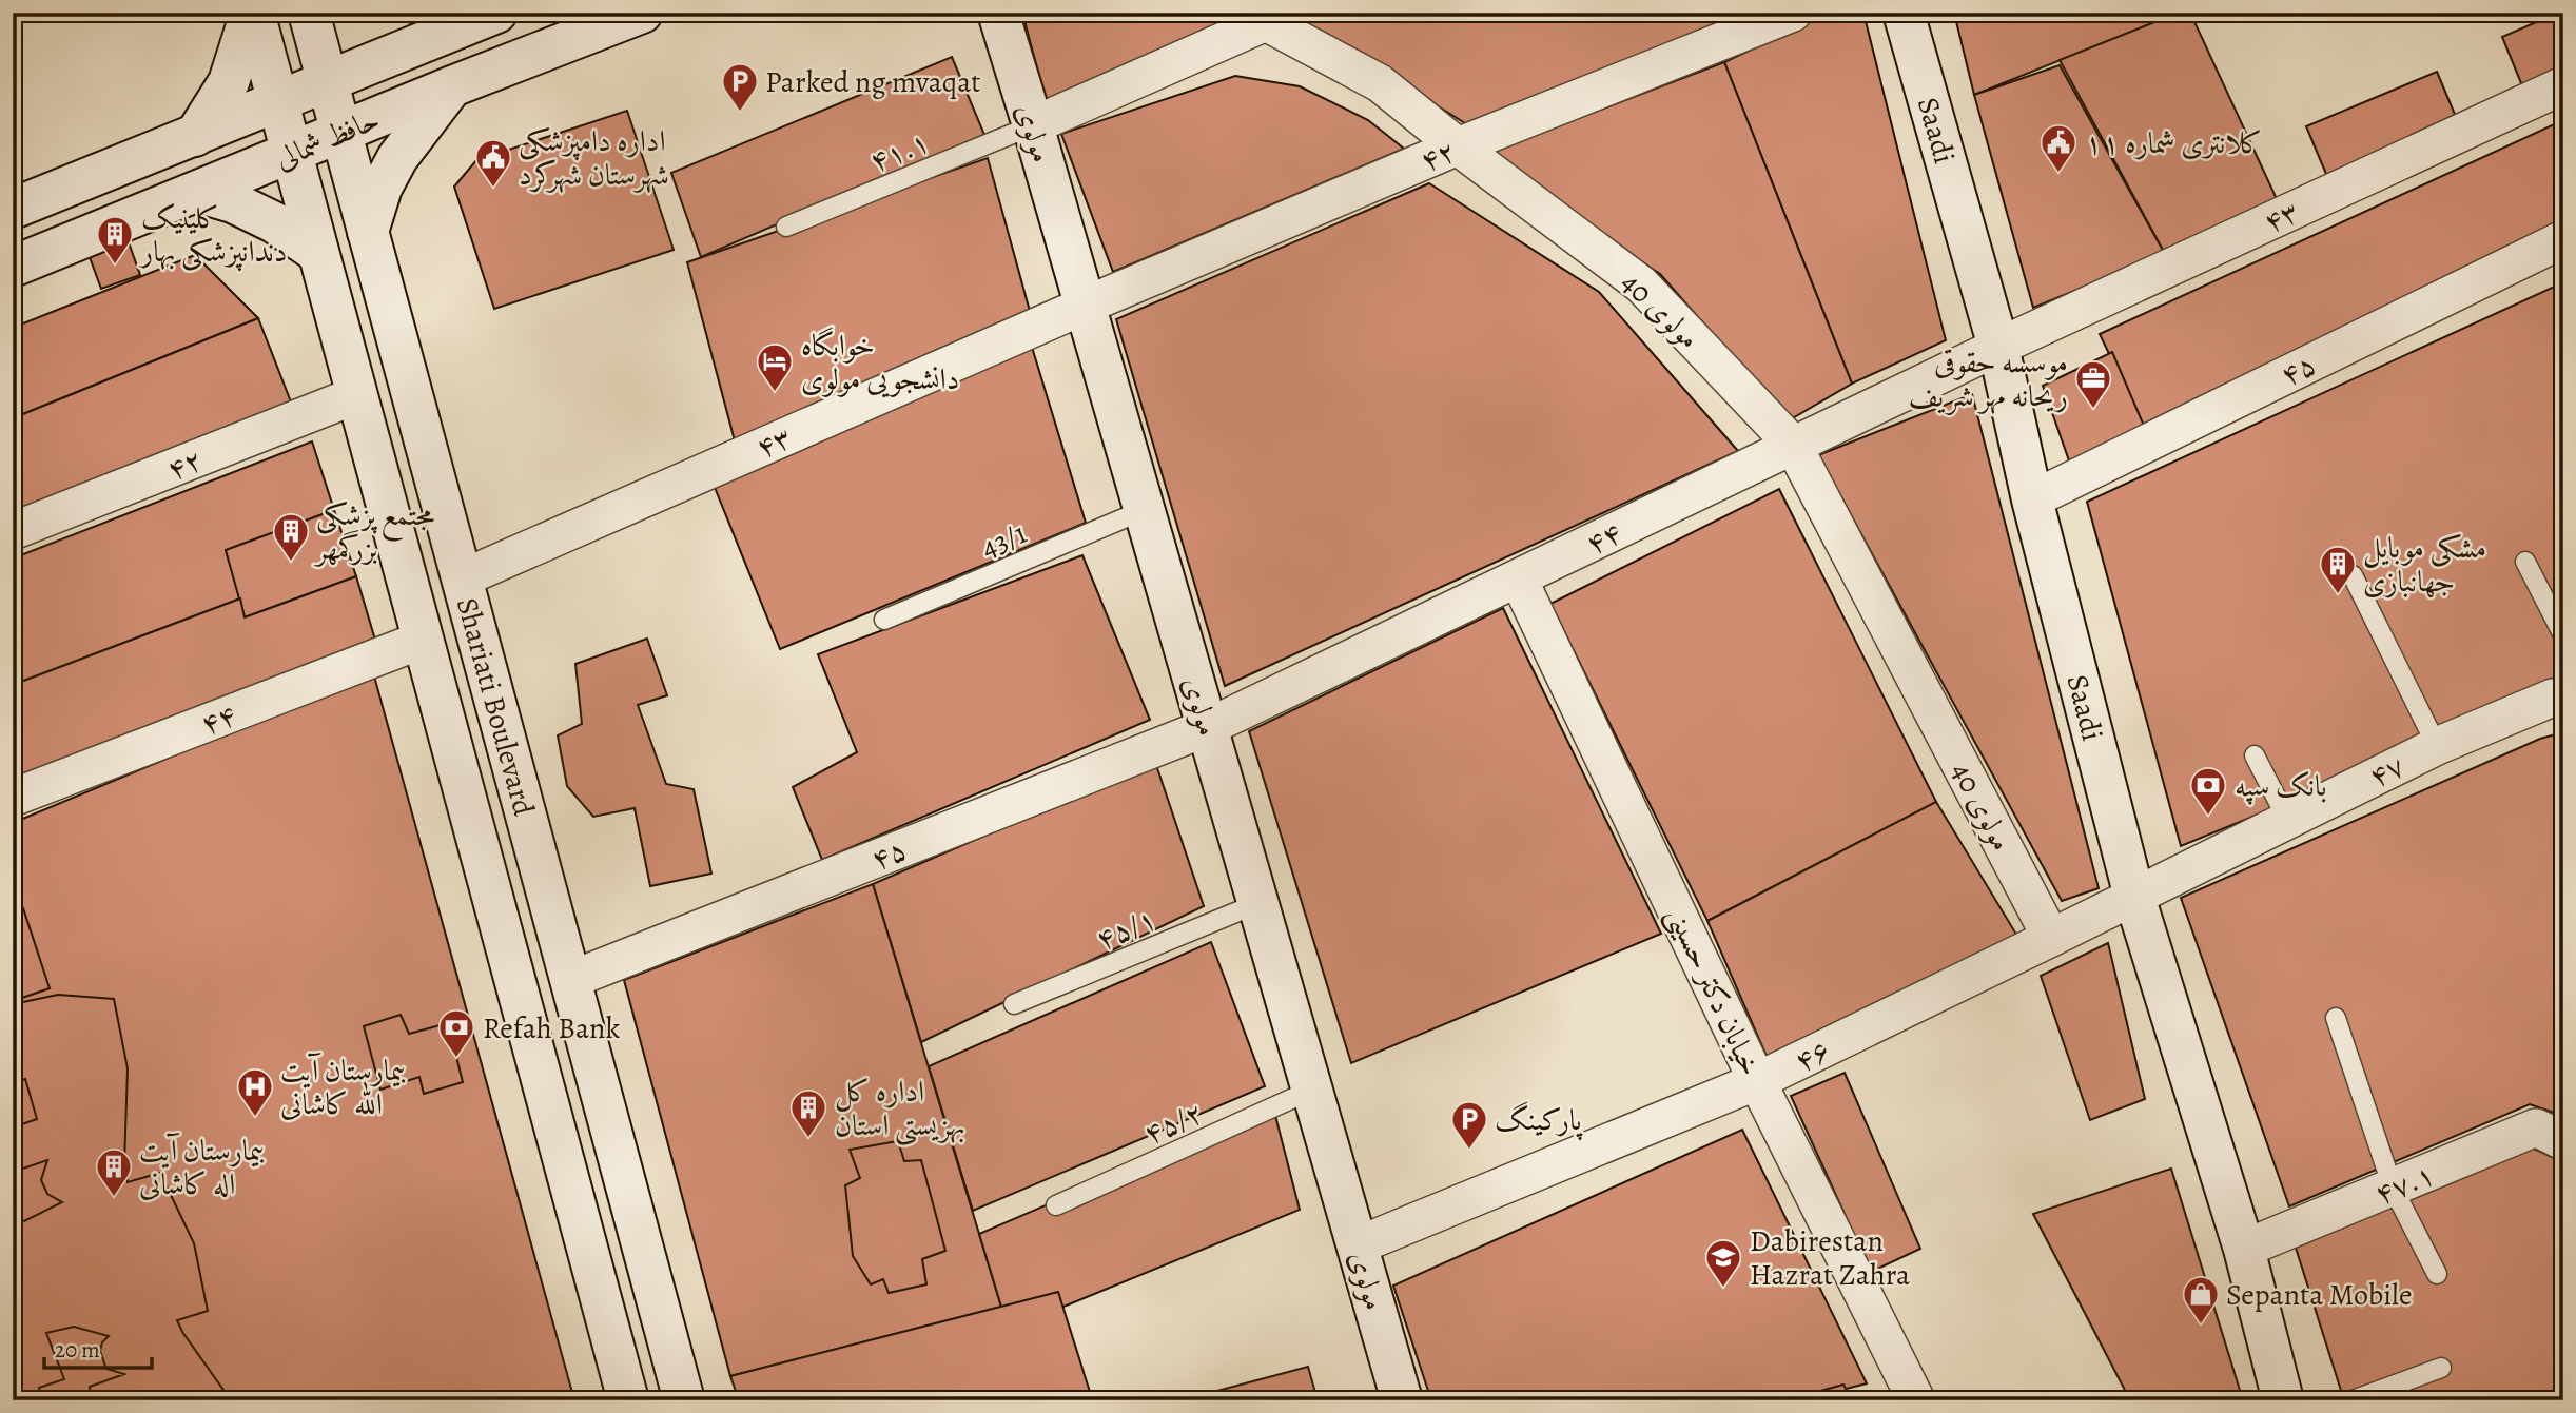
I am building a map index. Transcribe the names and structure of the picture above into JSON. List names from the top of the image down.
{
  "streets": {
    "main road": [
      "Saadi",
      "مولوی",
      "حافظ شمالی",
      "Shariati Boulevard"
    ],
    "street": [
      "۴۲",
      "۴۳",
      "مولوی 40",
      "۴۵",
      "۴۴",
      "۴۷",
      "خیابان دکتر حسینی",
      "۴۶",
      "۴۷.۱"
    ],
    "lane": [
      "۴۱.۱",
      "43/1",
      "۴۵/۱",
      "۴۵/۲"
    ]
  },
  "crossings": [
    ["Saadi", "۴۳"],
    ["Saadi", "۴۵"],
    ["Saadi", "۴۴"],
    ["Saadi", "۴۷"],
    ["Saadi", "۴۶"],
    ["Saadi", "۴۷.۱"],
    ["مولوی", "۴۱.۱"],
    ["مولوی", "۴۲"],
    ["مولوی", "۴۳"],
    ["مولوی", "مولوی 40"],
    ["مولوی", "۴۵"],
    ["مولوی", "۴۴"],
    ["مولوی", "43/1"],
    ["مولوی", "۴۵/۱"],
    ["مولوی", "۴۶"],
    ["مولوی", "۴۵/۲"],
    ["حافظ شمالی", "Shariati Boulevard"],
    ["۴۱.۱", "مولوی 40"],
    ["۴۲", "۴۳"],
    ["۴۲", "مولوی 40"],
    ["۴۲", "Shariati Boulevard"],
    ["۴۳", "۴۴"],
    ["۴۳", "Shariati Boulevard"],
    ["مولوی 40", "۴۴"],
    ["مولوی 40", "۴۶"],
    ["۴۵", "۴۴"],
    ["۴۵", "Shariati Boulevard"],
    ["۴۴", "Shariati Boulevard"],
    ["۴۴", "خیابان دکتر حسینی"],
    ["۴۷", "۴۶"],
    ["خیابان دکتر حسینی", "۴۶"]
  ],
  "places": {
    "parking": ["Parked ng mvaqat", "پارکینگ"],
    "public building": ["کلانتری شماره ۱۱", "اداره دامپزشکی شهرستان شهرکرد"],
    "building": [
      "کلینیک دندانپزشکی بهار",
      "مجتمع پزشکی بزرگمهر",
      "مشکی موبایل جهانبازی",
      "اداره کل بهزیستی استان",
      "بیمارستان آیت اله کاشانی"
    ],
    "hotel": ["خوابگاه دانشجویی مولوی"],
    "office": ["موسسه حقوقی ریحانه مهر شریف"],
    "bank": ["بانک سپه", "Refah Bank"],
    "hospital": ["بیمارستان آیت الله کاشانی"],
    "school or university": ["Dabirestan Hazrat Zahra"],
    "shop": ["Sepanta Mobile"]
  },
  "scale_bar": "20 m"
}
